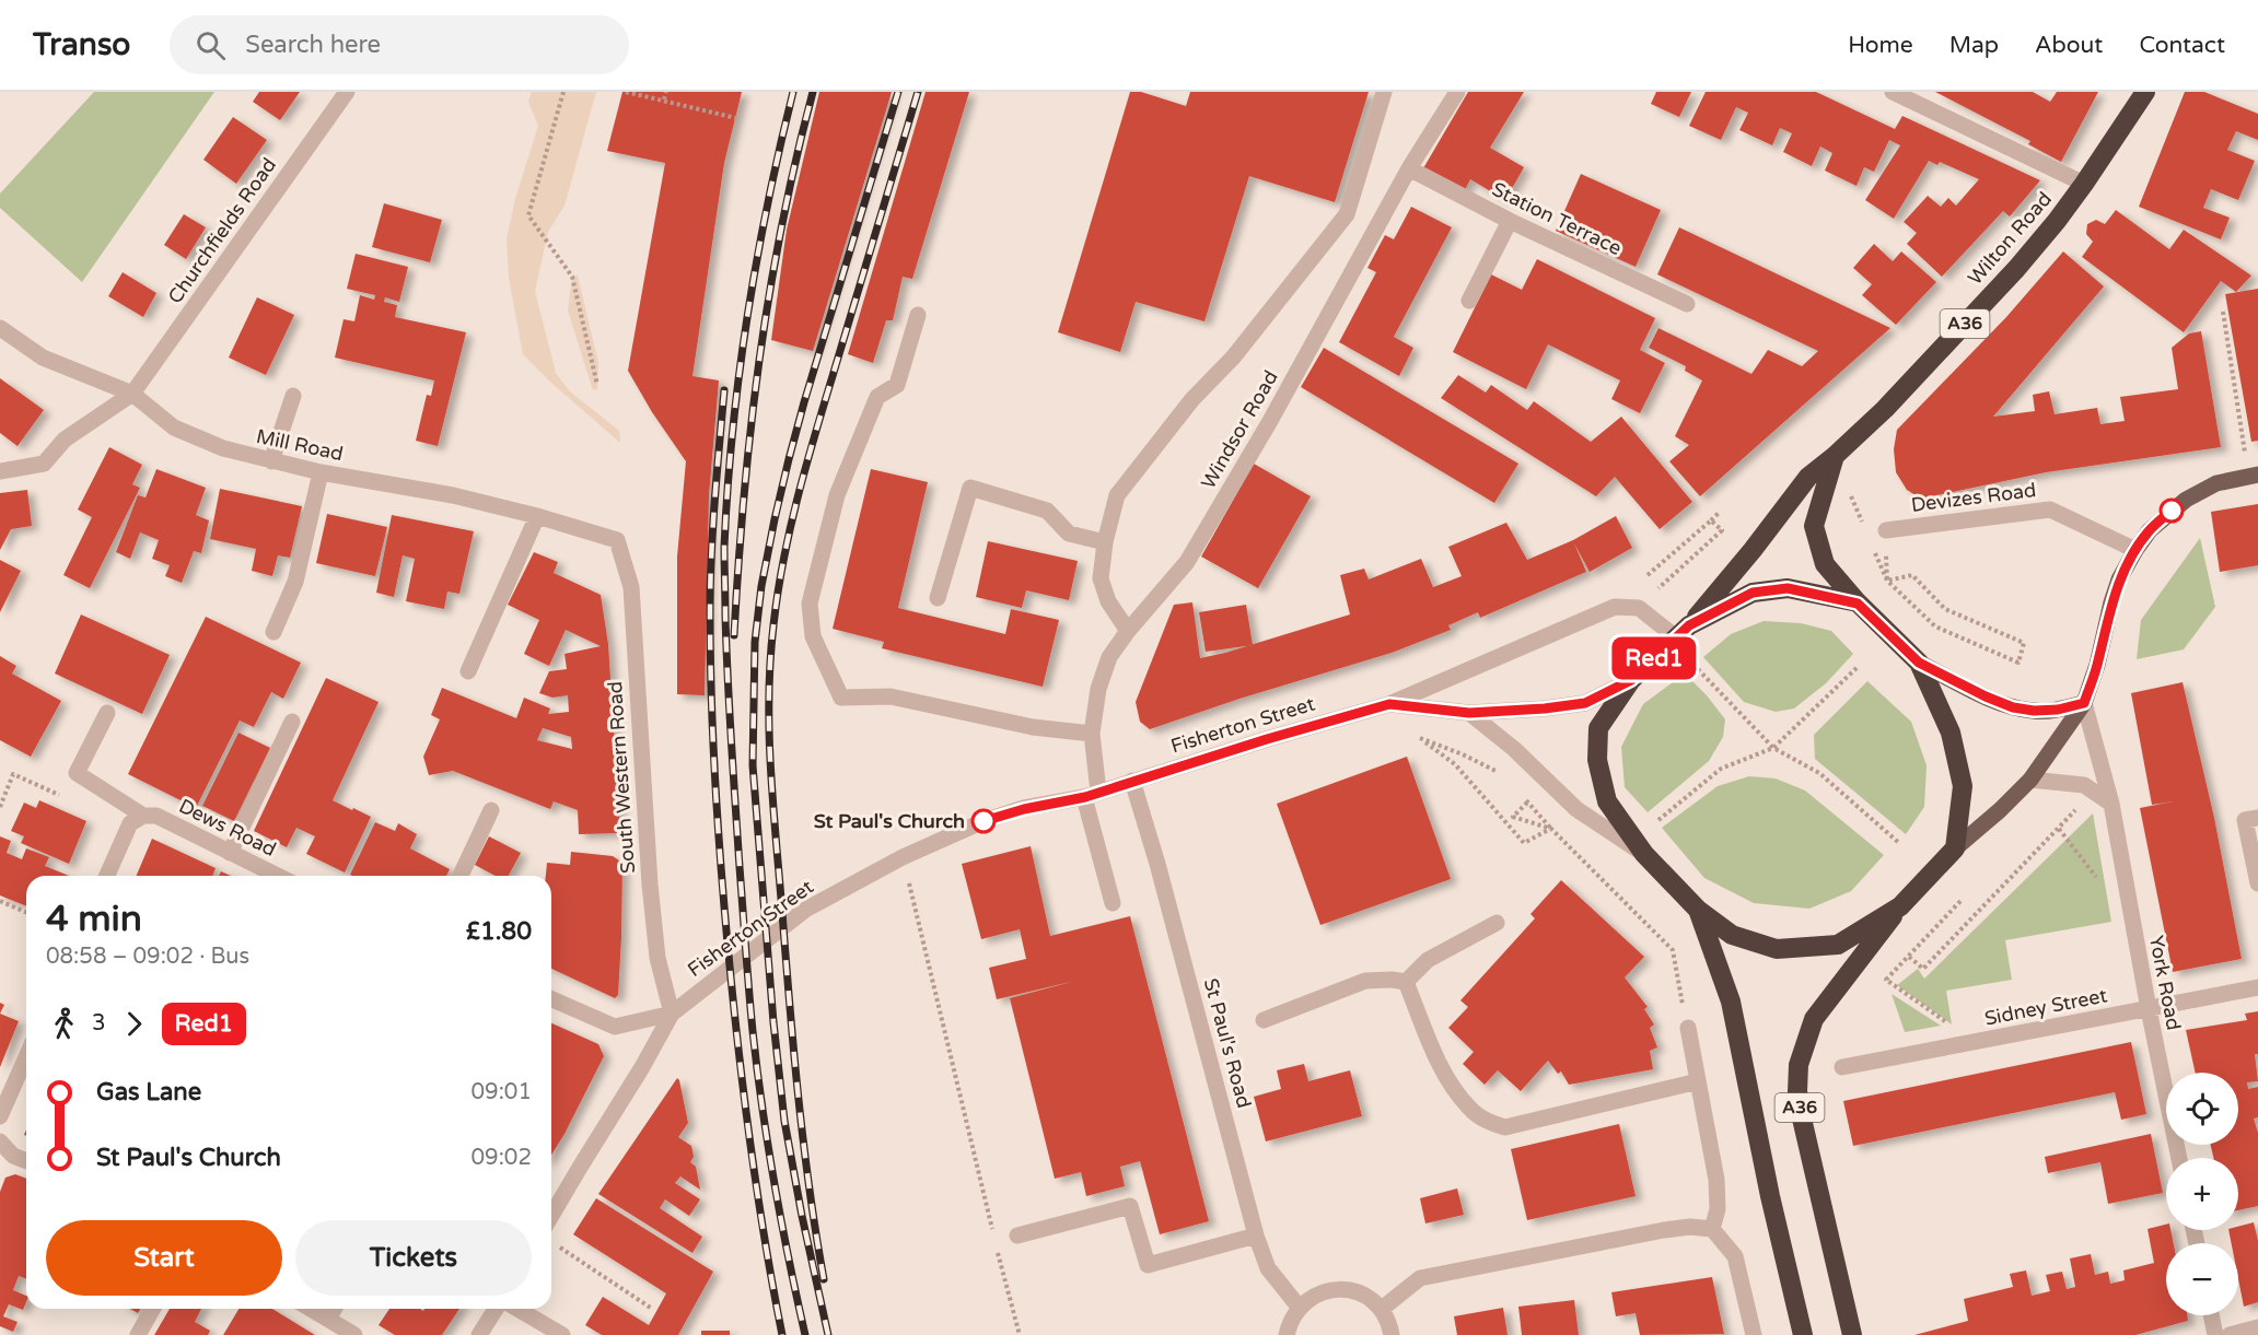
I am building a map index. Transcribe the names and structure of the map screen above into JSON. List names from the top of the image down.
{
  "streets": {
    "highway": ["Wilton Road", "A36"],
    "street": [
      "Station Terrace",
      "Churchfields Road",
      "Windsor Road",
      "Mill Road",
      "Devizes Road",
      "Fisherton Street",
      "South Western Road",
      "Dews Road",
      "York Road",
      "Sidney Street",
      "St Paul's Road"
    ]
  },
  "crossings": [
    ["Station Terrace", "Windsor Road"],
    ["Churchfields Road", "Mill Road"],
    ["Wilton Road", "A36"],
    ["Wilton Road", "Fisherton Street"],
    ["A36", "Fisherton Street"],
    ["Windsor Road", "Fisherton Street"],
    ["Mill Road", "South Western Road"],
    ["Fisherton Street", "South Western Road"],
    ["Fisherton Street", "St Paul's Road"],
    ["York Road", "Sidney Street"]
  ],
  "places": ["St Paul's Church"],
  "lines": ["bus line Red1"],
  "page": {
    "header": "Transo",
    "search": "Search here",
    "nav": [
      "Home",
      "Map",
      "About",
      "Contact"
    ],
    "on_map": "Red1",
    "heading": ["4 min", "08:58 – 09:02 · Bus", "£1.80"],
    "legs": ["3", "Red1"],
    "list": [
      {
        "name": "Gas Lane",
        "value": "09:01"
      },
      {
        "name": "St Paul's Church",
        "value": "09:02"
      }
    ],
    "map_buttons": ["+", "−"],
    "buttons": ["Start", "Tickets"]
  }
}
